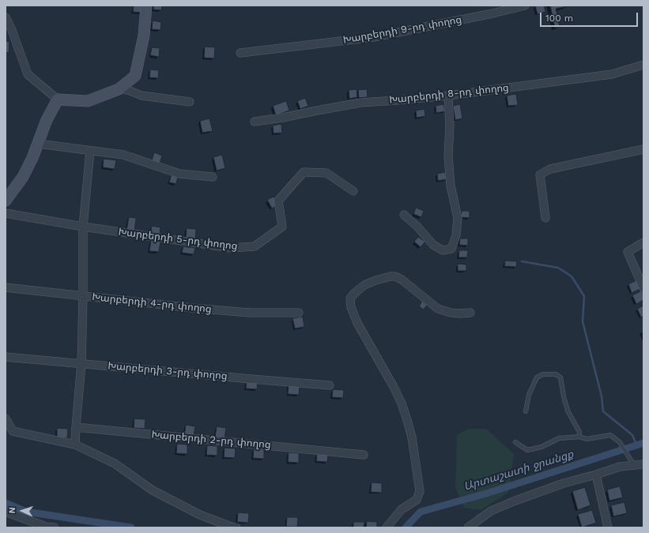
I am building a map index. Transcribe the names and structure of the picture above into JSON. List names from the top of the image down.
{
  "streets": {
    "street": [
      "Խարբերդի 9-րդ փողոց",
      "Խարբերդի 8-րդ փողոց",
      "Խարբերդի 5-րդ փողոց",
      "Խարբերդի 4-րդ փողոց",
      "Խարբերդի 3-րդ փողոց",
      "Խարբերդի 2-րդ փողոց"
    ]
  },
  "water": ["Արտաշատի ջրանցք"],
  "scale_bar": "100 m",
  "north": "left"
}
